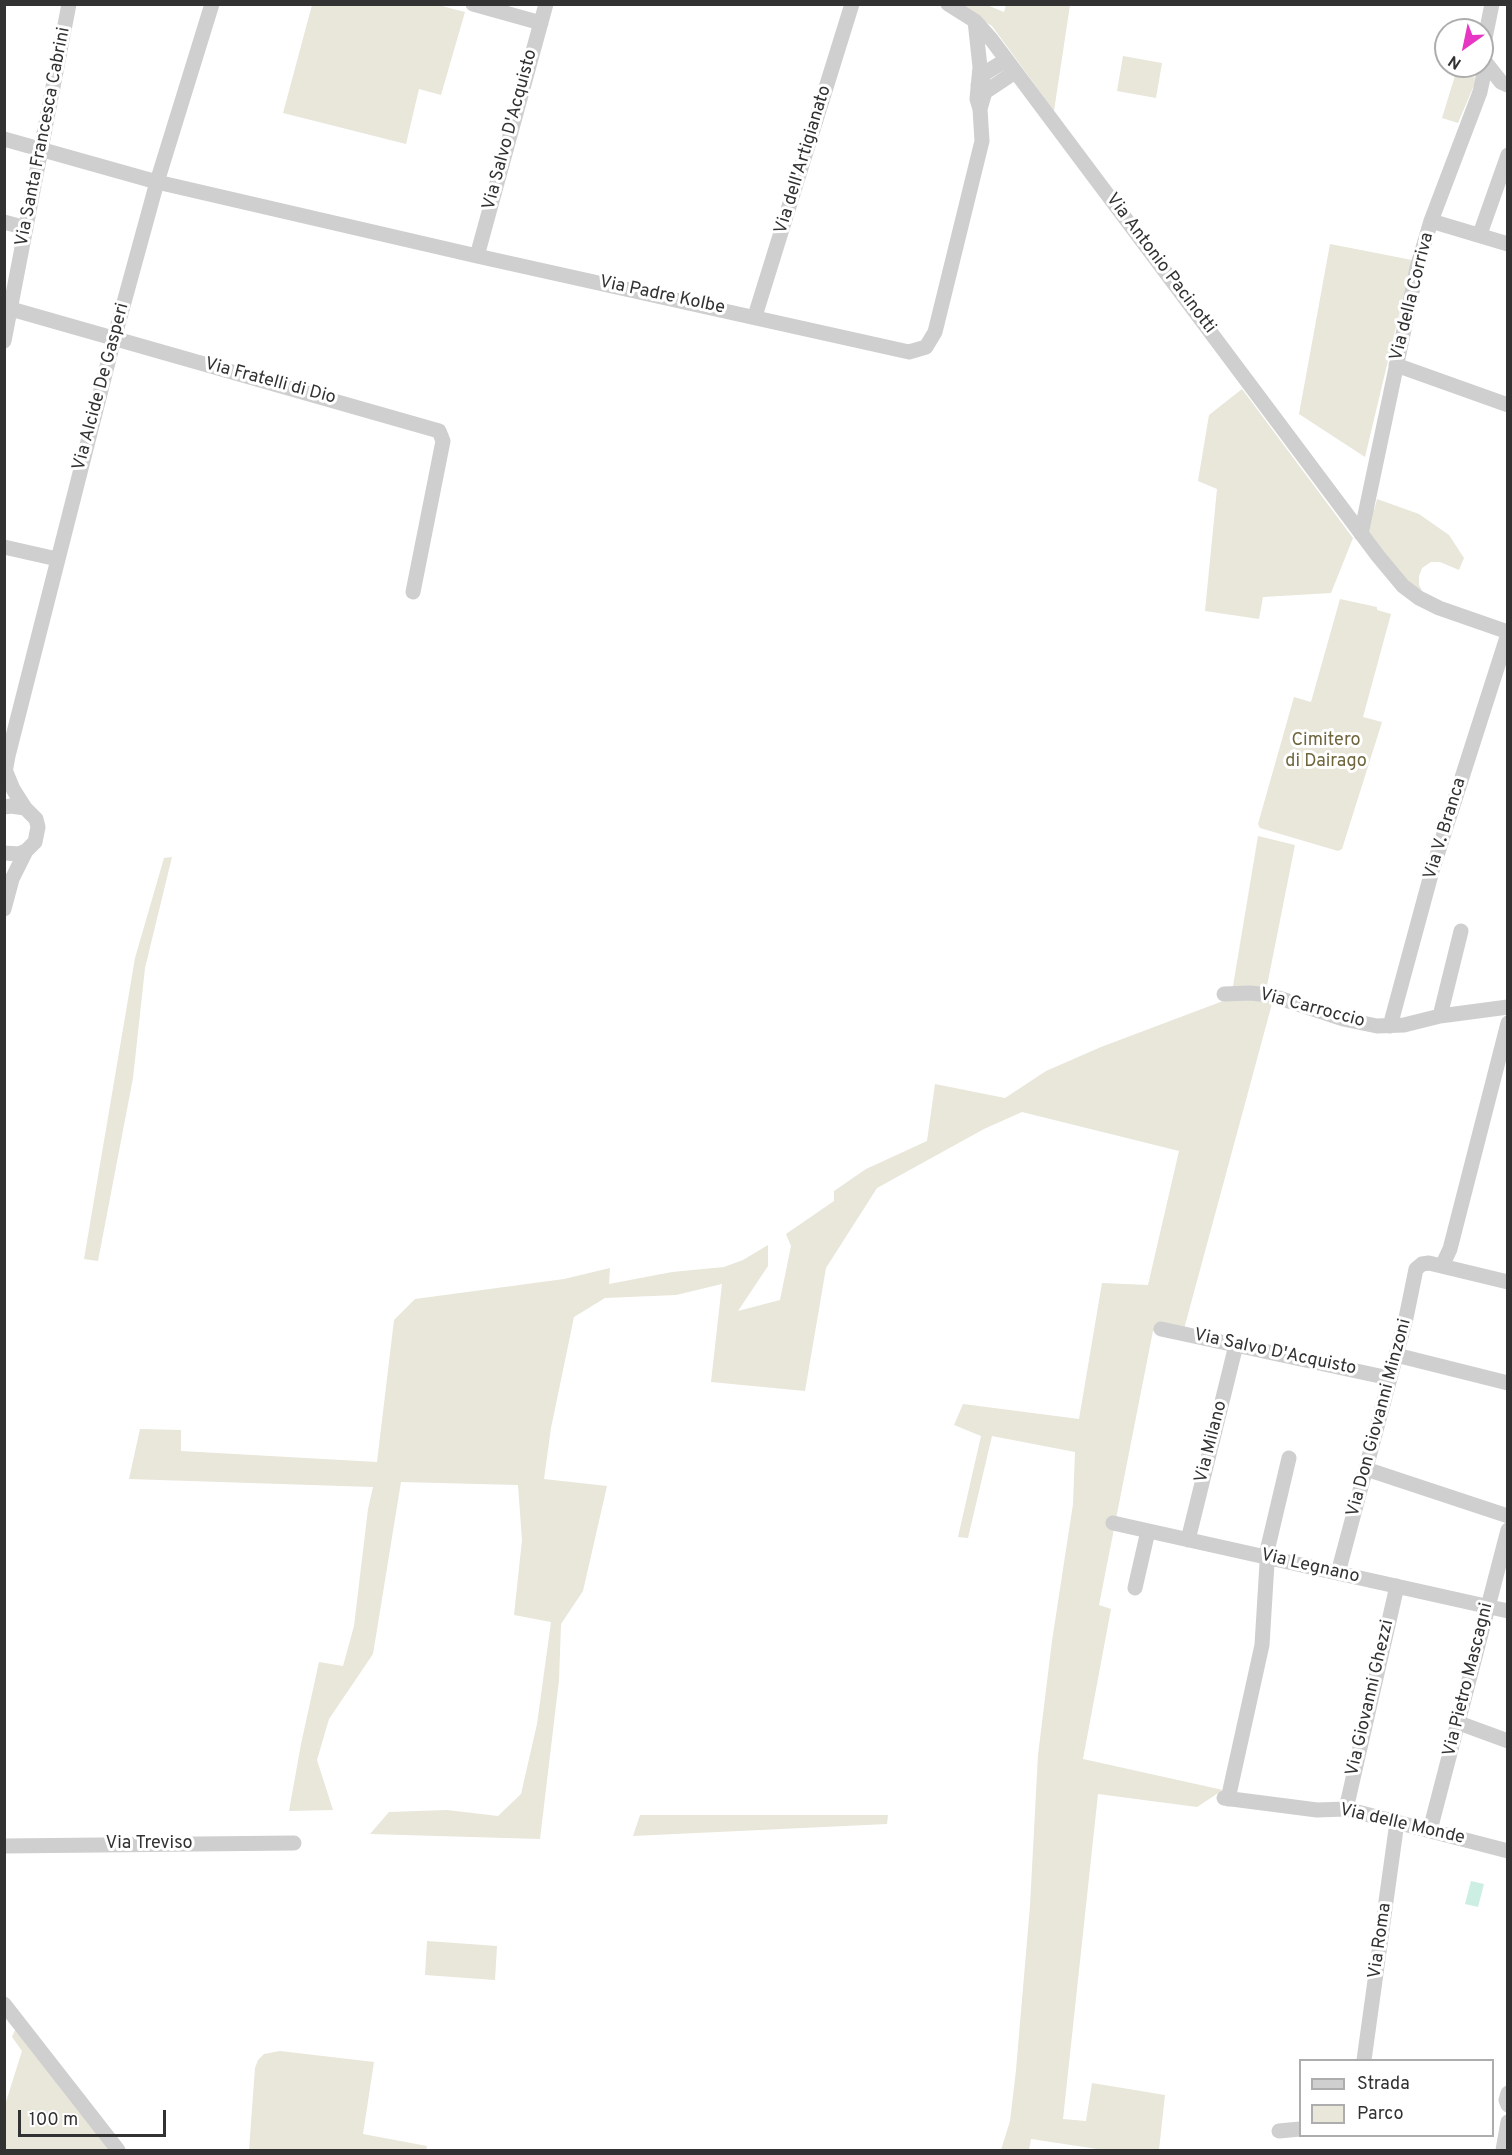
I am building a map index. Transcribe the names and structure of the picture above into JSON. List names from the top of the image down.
{
  "streets": {
    "street": [
      "Via Salvo D'Acquisto",
      "Via Santa Francesca Cabrini",
      "Via dell'Artigianato",
      "Via Antonio Pacinotti",
      "Via Padre Kolbe",
      "Via della Corriva",
      "Via Fratelli di Dio",
      "Via Alcide De Gasperi",
      "Via V. Branca",
      "Via Carroccio",
      "Via Don Giovanni Minzoni",
      "Via Milano",
      "Via Legnano",
      "Via Pietro Mascagni",
      "Via Giovanni Ghezzi",
      "Via delle Monde",
      "Via Treviso",
      "Via Roma"
    ]
  },
  "crossings": [
    ["Via Salvo D'Acquisto", "Via Padre Kolbe"],
    ["Via Salvo D'Acquisto", "Via Don Giovanni Minzoni"],
    ["Via Salvo D'Acquisto", "Via Milano"],
    ["Via Santa Francesca Cabrini", "Via Padre Kolbe"],
    ["Via Santa Francesca Cabrini", "Via Fratelli di Dio"],
    ["Via dell'Artigianato", "Via Padre Kolbe"],
    ["Via Antonio Pacinotti", "Via Padre Kolbe"],
    ["Via Antonio Pacinotti", "Via della Corriva"],
    ["Via Antonio Pacinotti", "Via V. Branca"],
    ["Via Padre Kolbe", "Via Alcide De Gasperi"],
    ["Via Fratelli di Dio", "Via Alcide De Gasperi"],
    ["Via V. Branca", "Via Carroccio"],
    ["Via Don Giovanni Minzoni", "Via Legnano"],
    ["Via Milano", "Via Legnano"],
    ["Via Legnano", "Via Pietro Mascagni"],
    ["Via Legnano", "Via Giovanni Ghezzi"],
    ["Via Legnano", "Via delle Monde"],
    ["Via Pietro Mascagni", "Via delle Monde"],
    ["Via Giovanni Ghezzi", "Via delle Monde"],
    ["Via delle Monde", "Via Roma"]
  ],
  "parks": ["Cimitero di Dairago"],
  "legend": ["Strada", "Parco"],
  "scale_bar": "100 m",
  "north": "bottom left"
}
